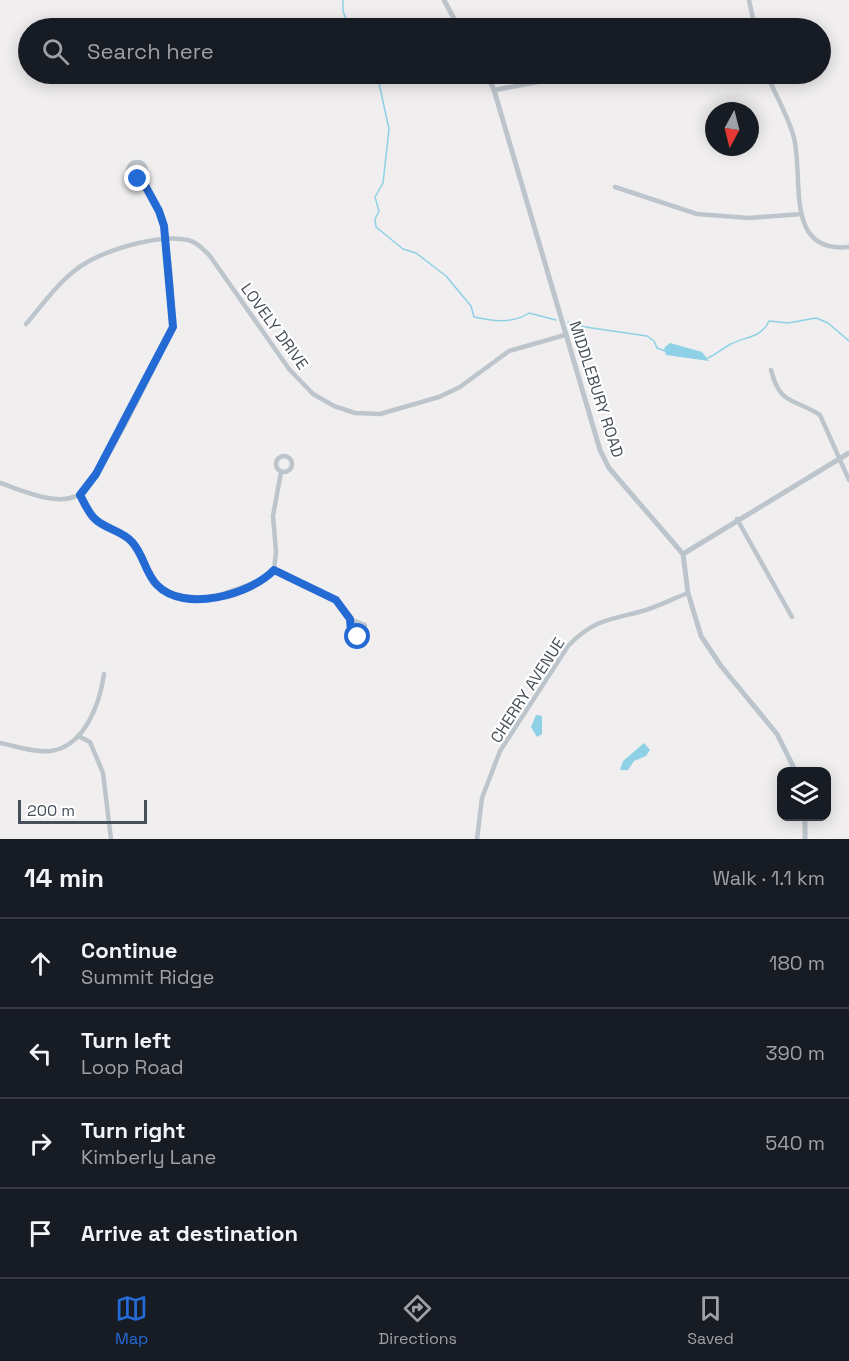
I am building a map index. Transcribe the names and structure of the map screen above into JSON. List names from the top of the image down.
{
  "streets": {
    "street": ["LOVELY DRIVE", "MIDDLEBURY ROAD", "CHERRY AVENUE"]
  },
  "crossings": [
    ["LOVELY DRIVE", "MIDDLEBURY ROAD"]
  ],
  "scale_bar": "200 m",
  "north": "bottom",
  "page": {
    "search": "Search here",
    "scale": "200 m",
    "heading": ["14 min", "Walk · 1.1 km"],
    "list": [
      ["Continue", "Summit Ridge", "180 m"],
      ["Turn left", "Loop Road", "390 m"],
      ["Turn right", "Kimberly Lane", "540 m"],
      "Arrive at destination"
    ],
    "nav": ["Map", "Directions", "Saved"]
  }
}
